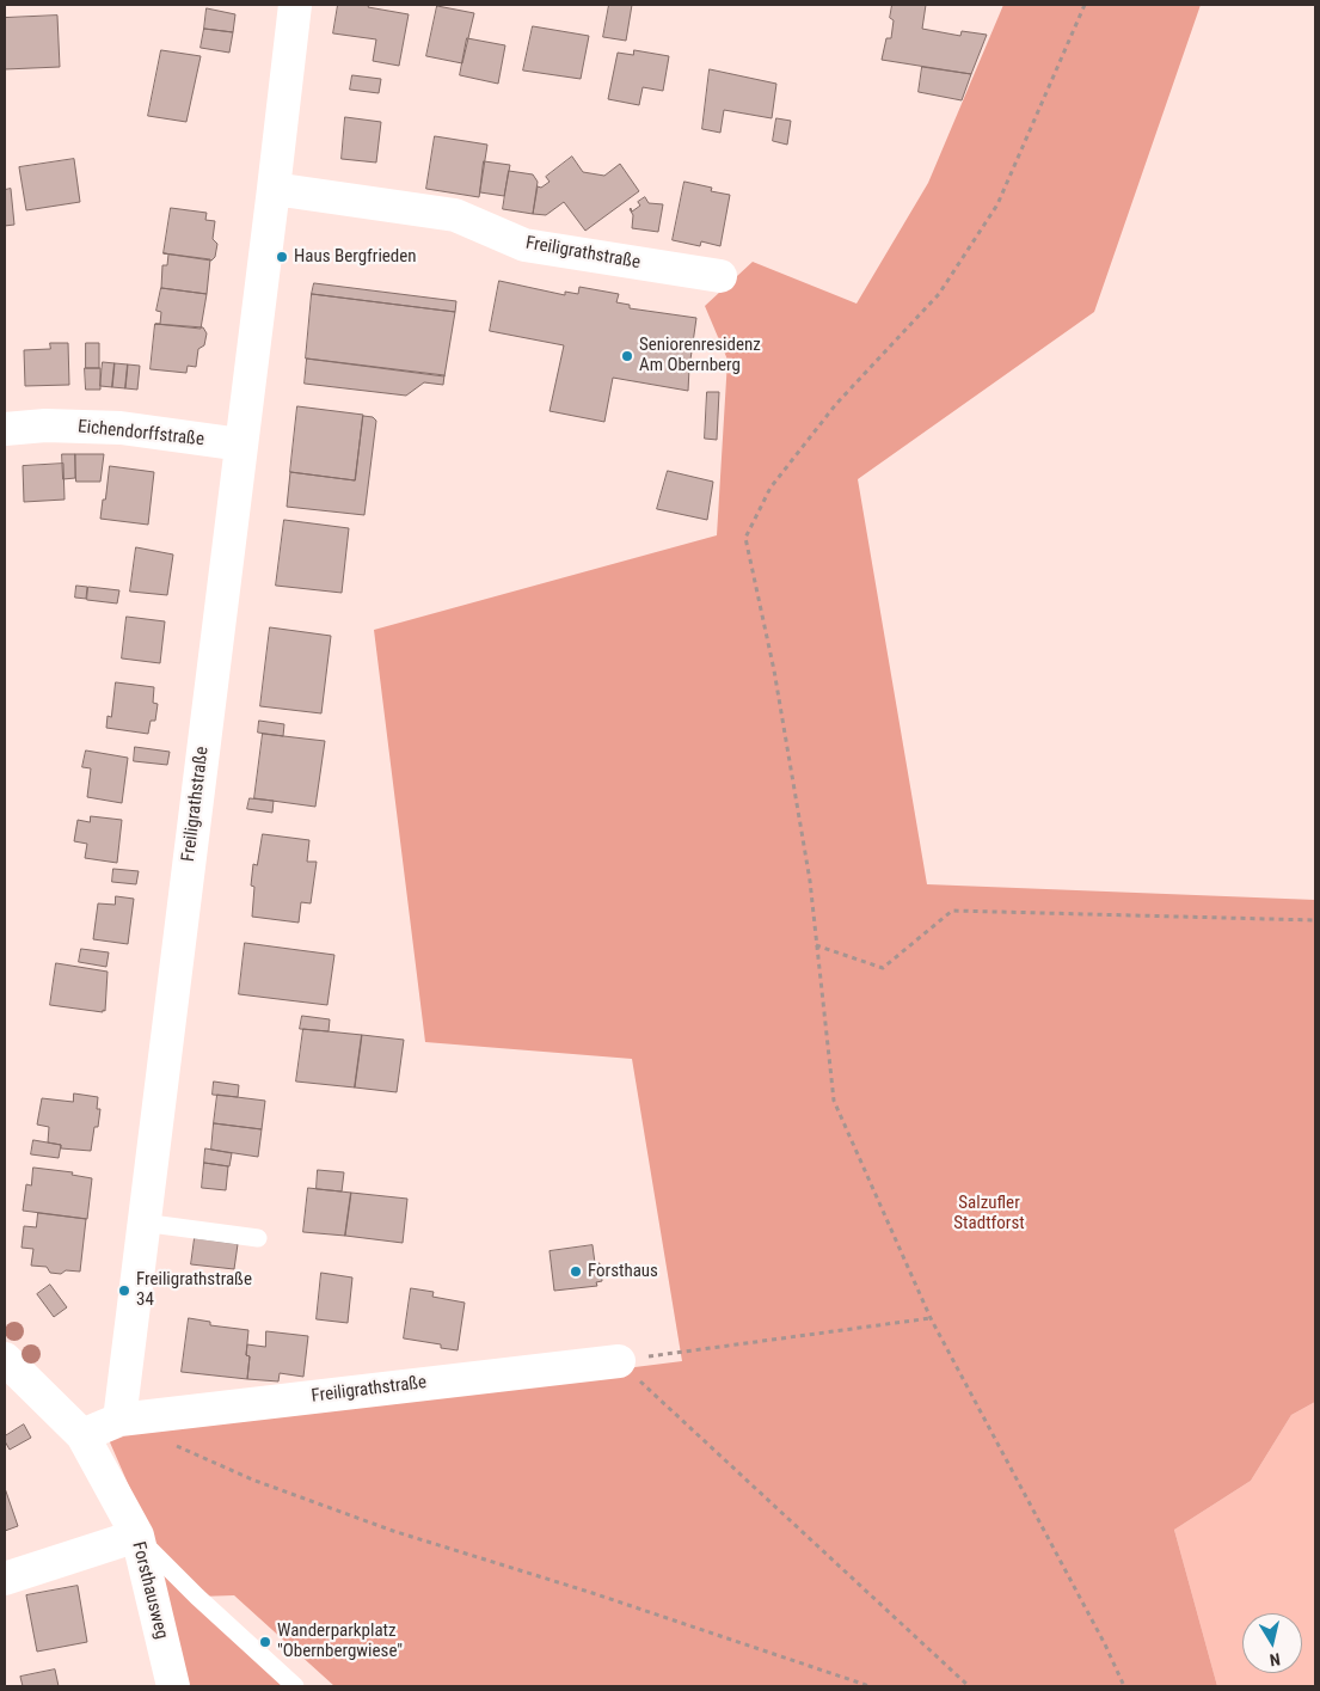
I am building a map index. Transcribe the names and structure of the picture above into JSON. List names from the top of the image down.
{
  "streets": {
    "street": ["Freiligrathstraße", "Eichendorffstraße", "Forsthausweg"]
  },
  "crossings": [
    ["Freiligrathstraße", "Eichendorffstraße"],
    ["Freiligrathstraße", "Forsthausweg"]
  ],
  "parks": ["Salzufler Stadtforst"],
  "places": [
    "Haus Bergfrieden",
    "Seniorenresidenz Am Obernberg",
    "Forsthaus",
    "Freiligrathstraße 34",
    "Wanderparkplatz \"Obernbergwiese\""
  ],
  "north": "bottom"
}
